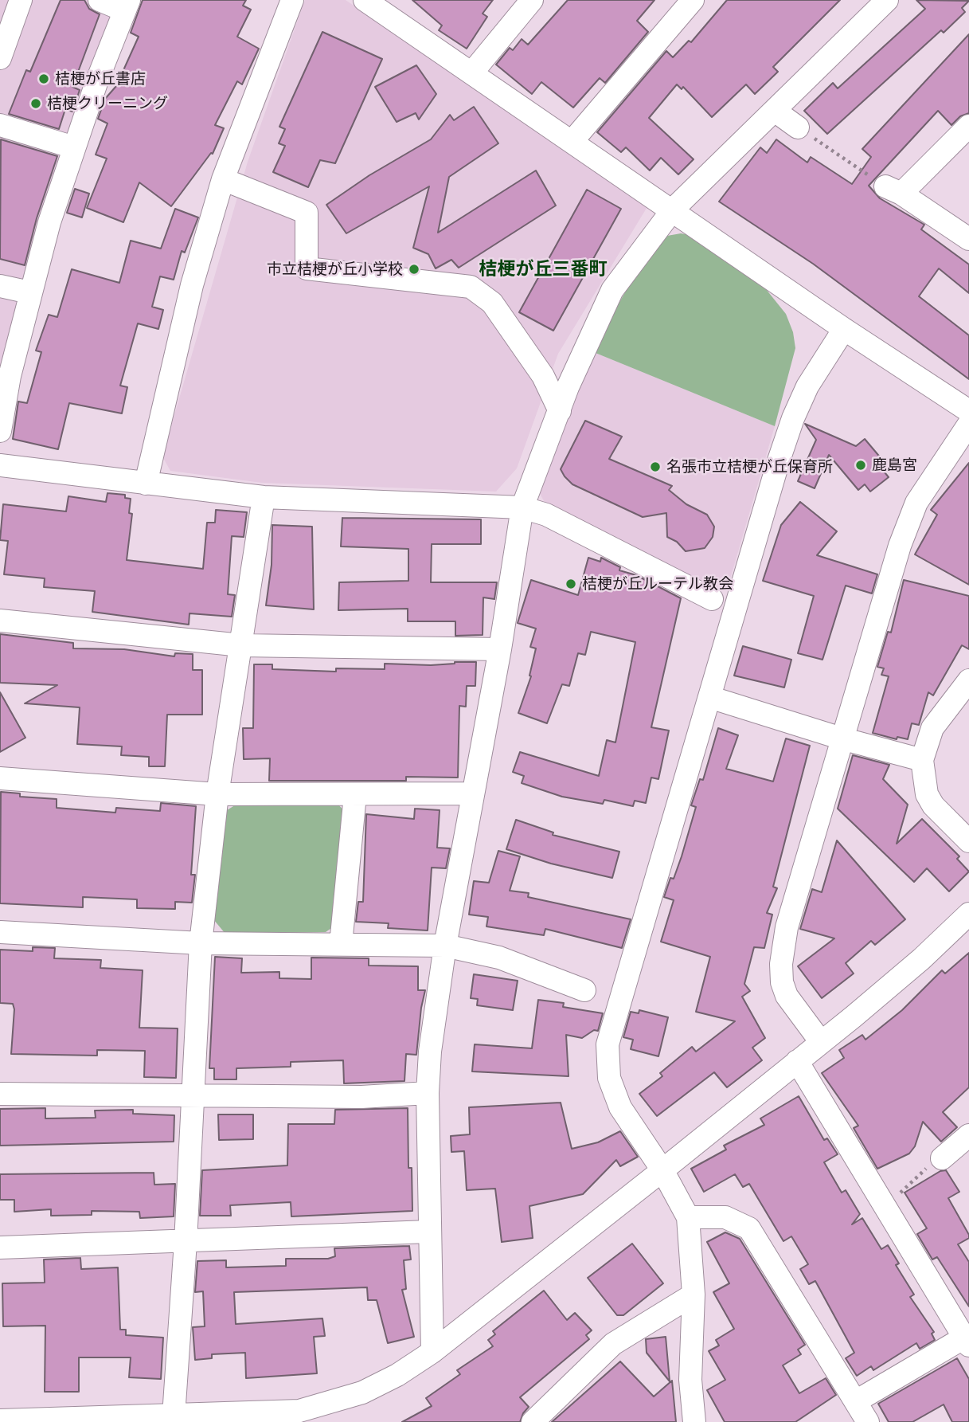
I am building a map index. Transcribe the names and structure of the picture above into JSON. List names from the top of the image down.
{
  "districts": ["桔梗が丘三番町"],
  "places": [
    "桔梗が丘書店",
    "桔梗クリーニング",
    "市立桔梗が丘小学校",
    "鹿島宮",
    "名張市立桔梗が丘保育所",
    "桔梗が丘ルーテル教会"
  ]
}
